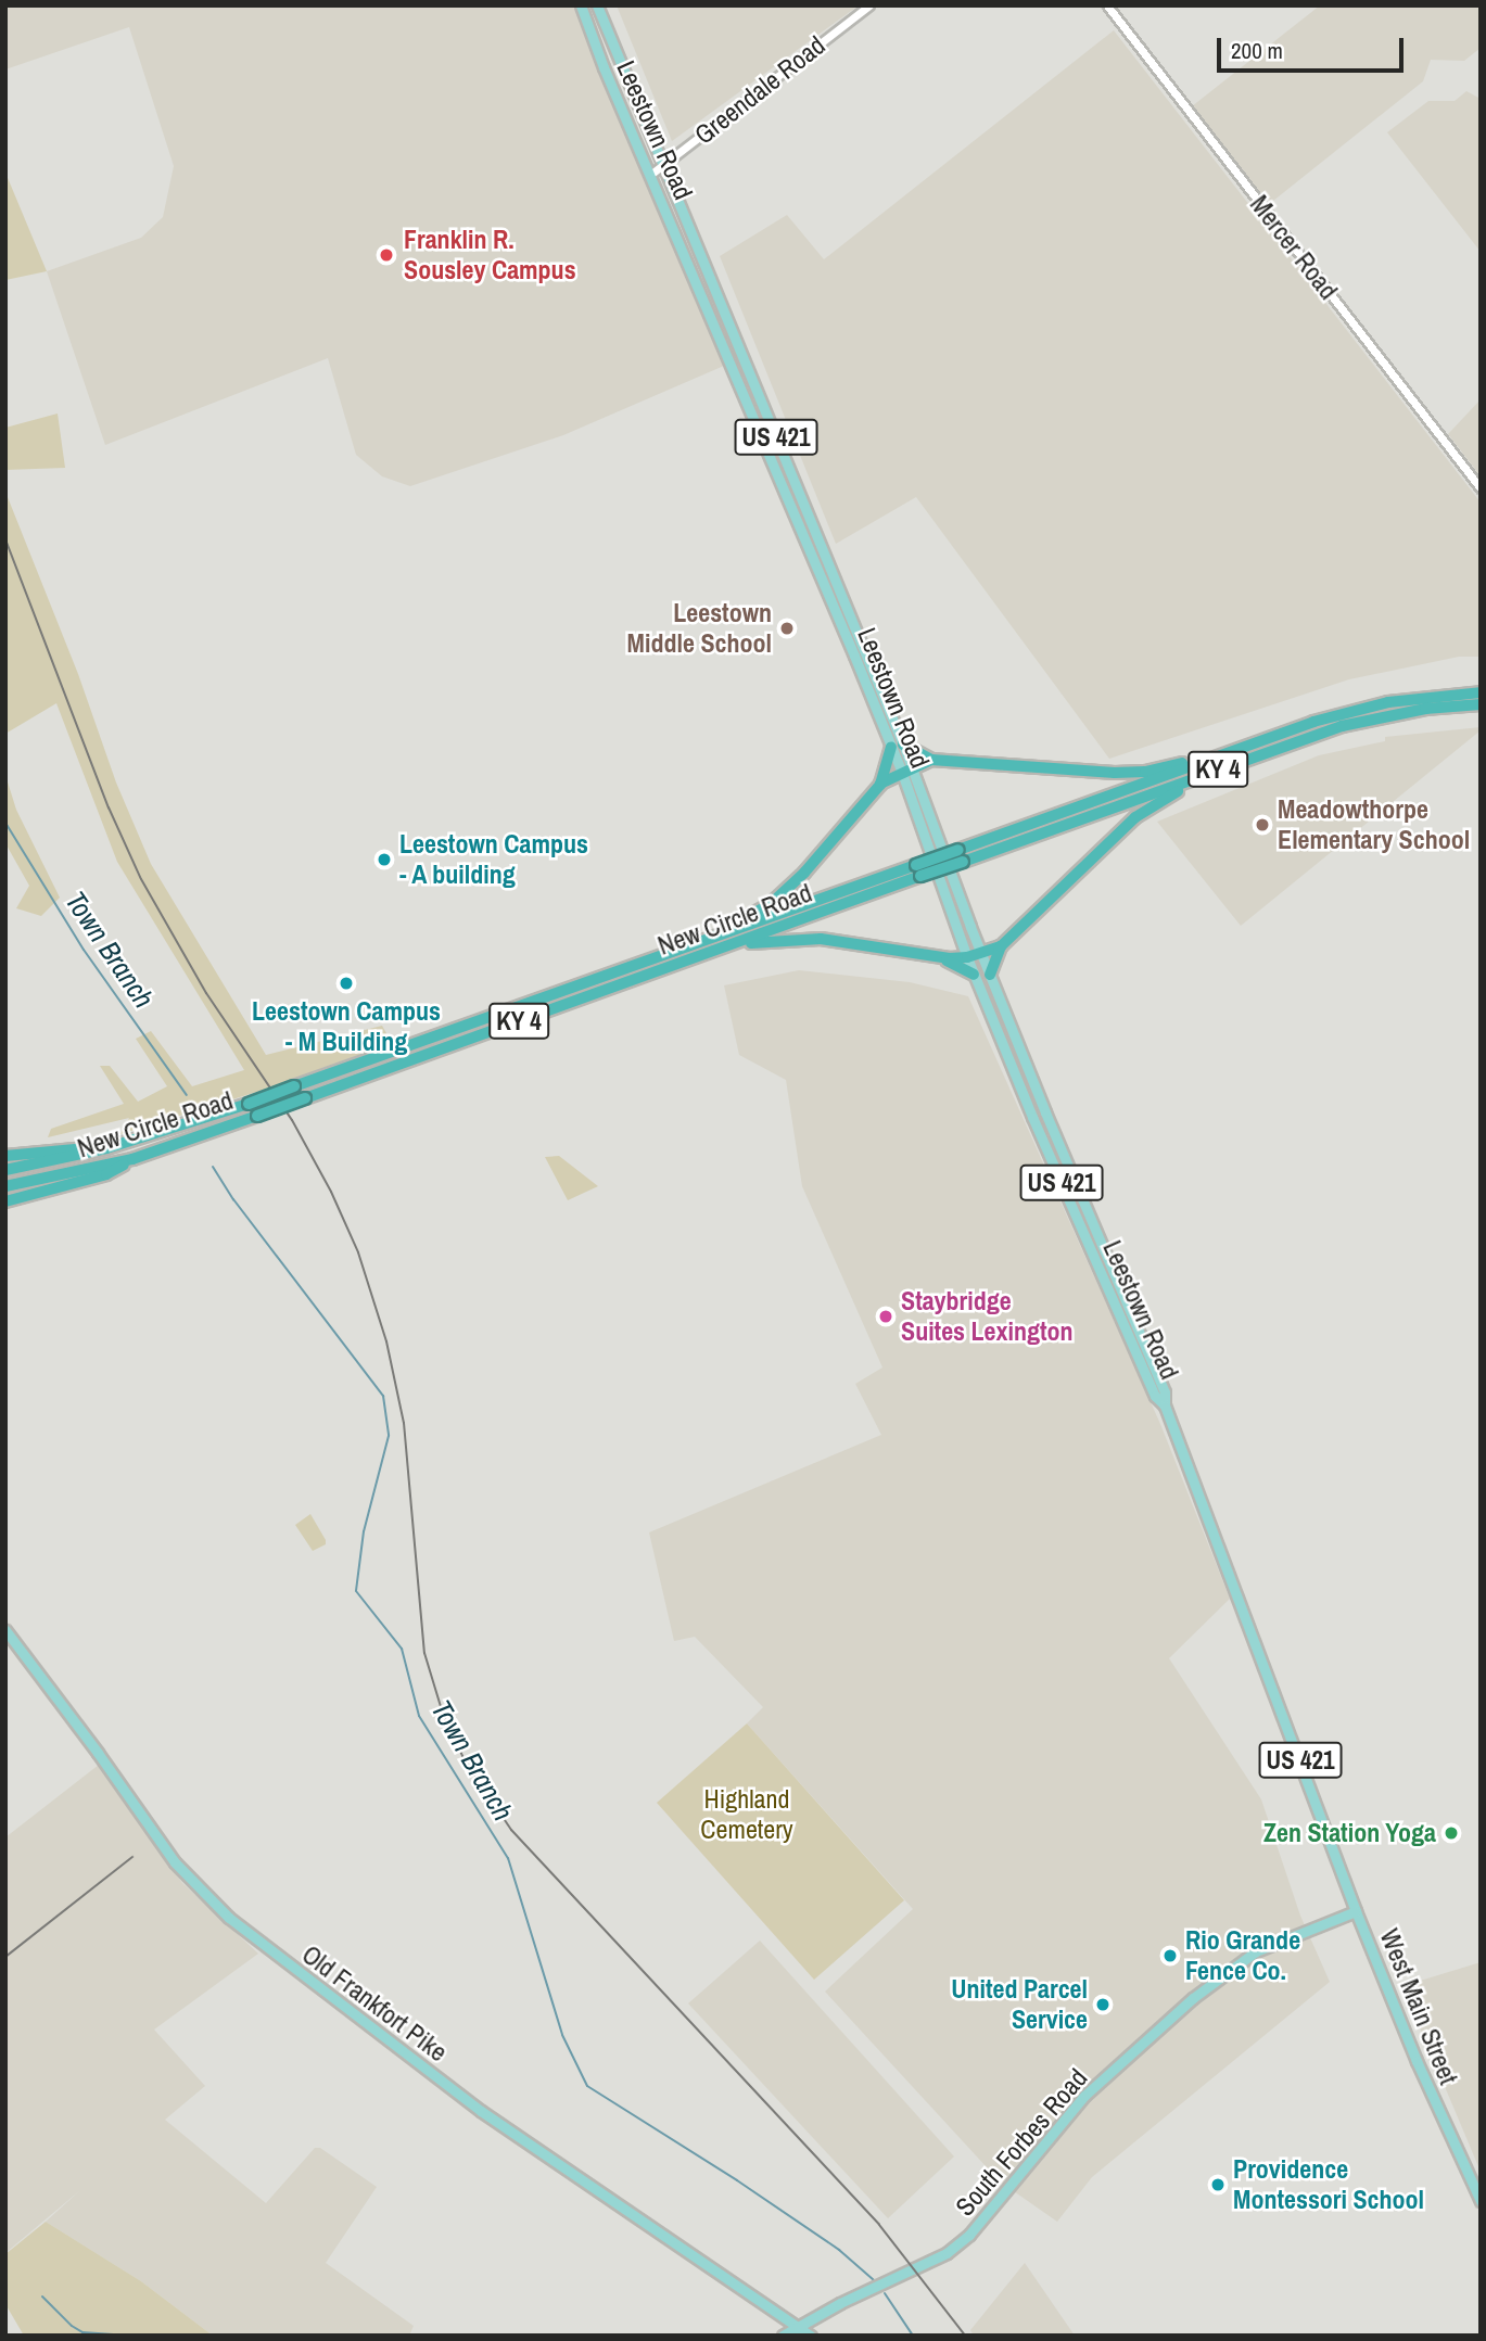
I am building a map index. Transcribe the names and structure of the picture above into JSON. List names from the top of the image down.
{
  "streets": {
    "highway": ["KY 4", "New Circle Road"],
    "main road": [
      "Leestown Road",
      "US 421",
      "Old Frankfort Pike",
      "West Main Street",
      "South Forbes Road"
    ],
    "street": ["Greendale Road", "Mercer Road"]
  },
  "crossings": [
    ["Greendale Road", "Leestown Road"],
    ["Leestown Road", "West Main Street"],
    ["Leestown Road", "South Forbes Road"],
    ["Old Frankfort Pike", "South Forbes Road"],
    ["West Main Street", "South Forbes Road"]
  ],
  "water": ["Town Branch"],
  "parks": ["Highland Cemetery"],
  "places": [
    "Franklin R. Sousley Campus",
    "Leestown Middle School",
    "Meadowthorpe Elementary School",
    "Leestown Campus - A building",
    "Leestown Campus - M Building",
    "Staybridge Suites Lexington",
    "Zen Station Yoga",
    "Rio Grande Fence Co.",
    "United Parcel Service",
    "Providence Montessori School"
  ],
  "scale_bar": "200 m"
}
